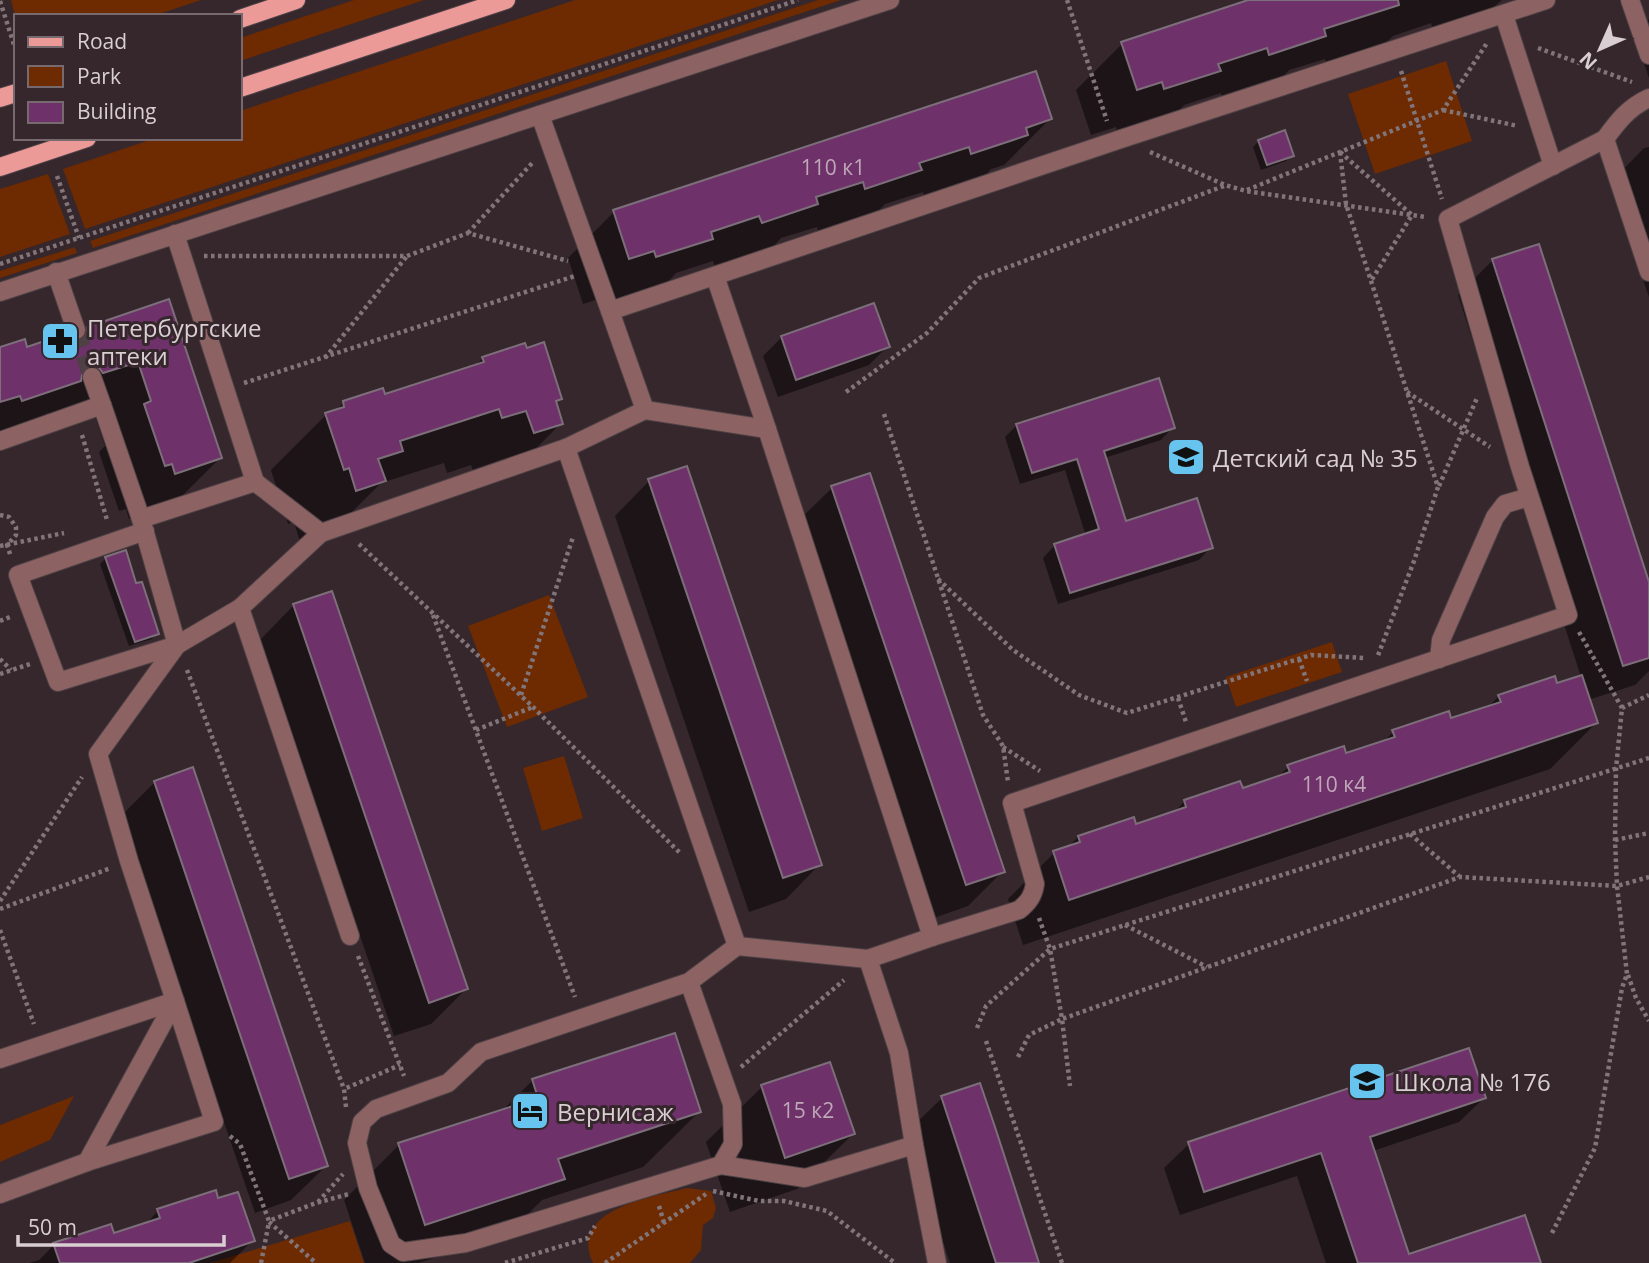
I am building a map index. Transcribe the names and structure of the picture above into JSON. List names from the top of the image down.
{
  "places": {
    "pharmacy": ["Петербургские аптеки"],
    "school or university": ["Детский сад № 35", "Школа № 176"],
    "hotel": ["Вернисаж"]
  },
  "house_numbers": ["110 к1", "110 к4", "15 к2"],
  "legend": ["Road", "Park", "Building"],
  "scale_bar": "50 m",
  "north": "bottom left"
}
